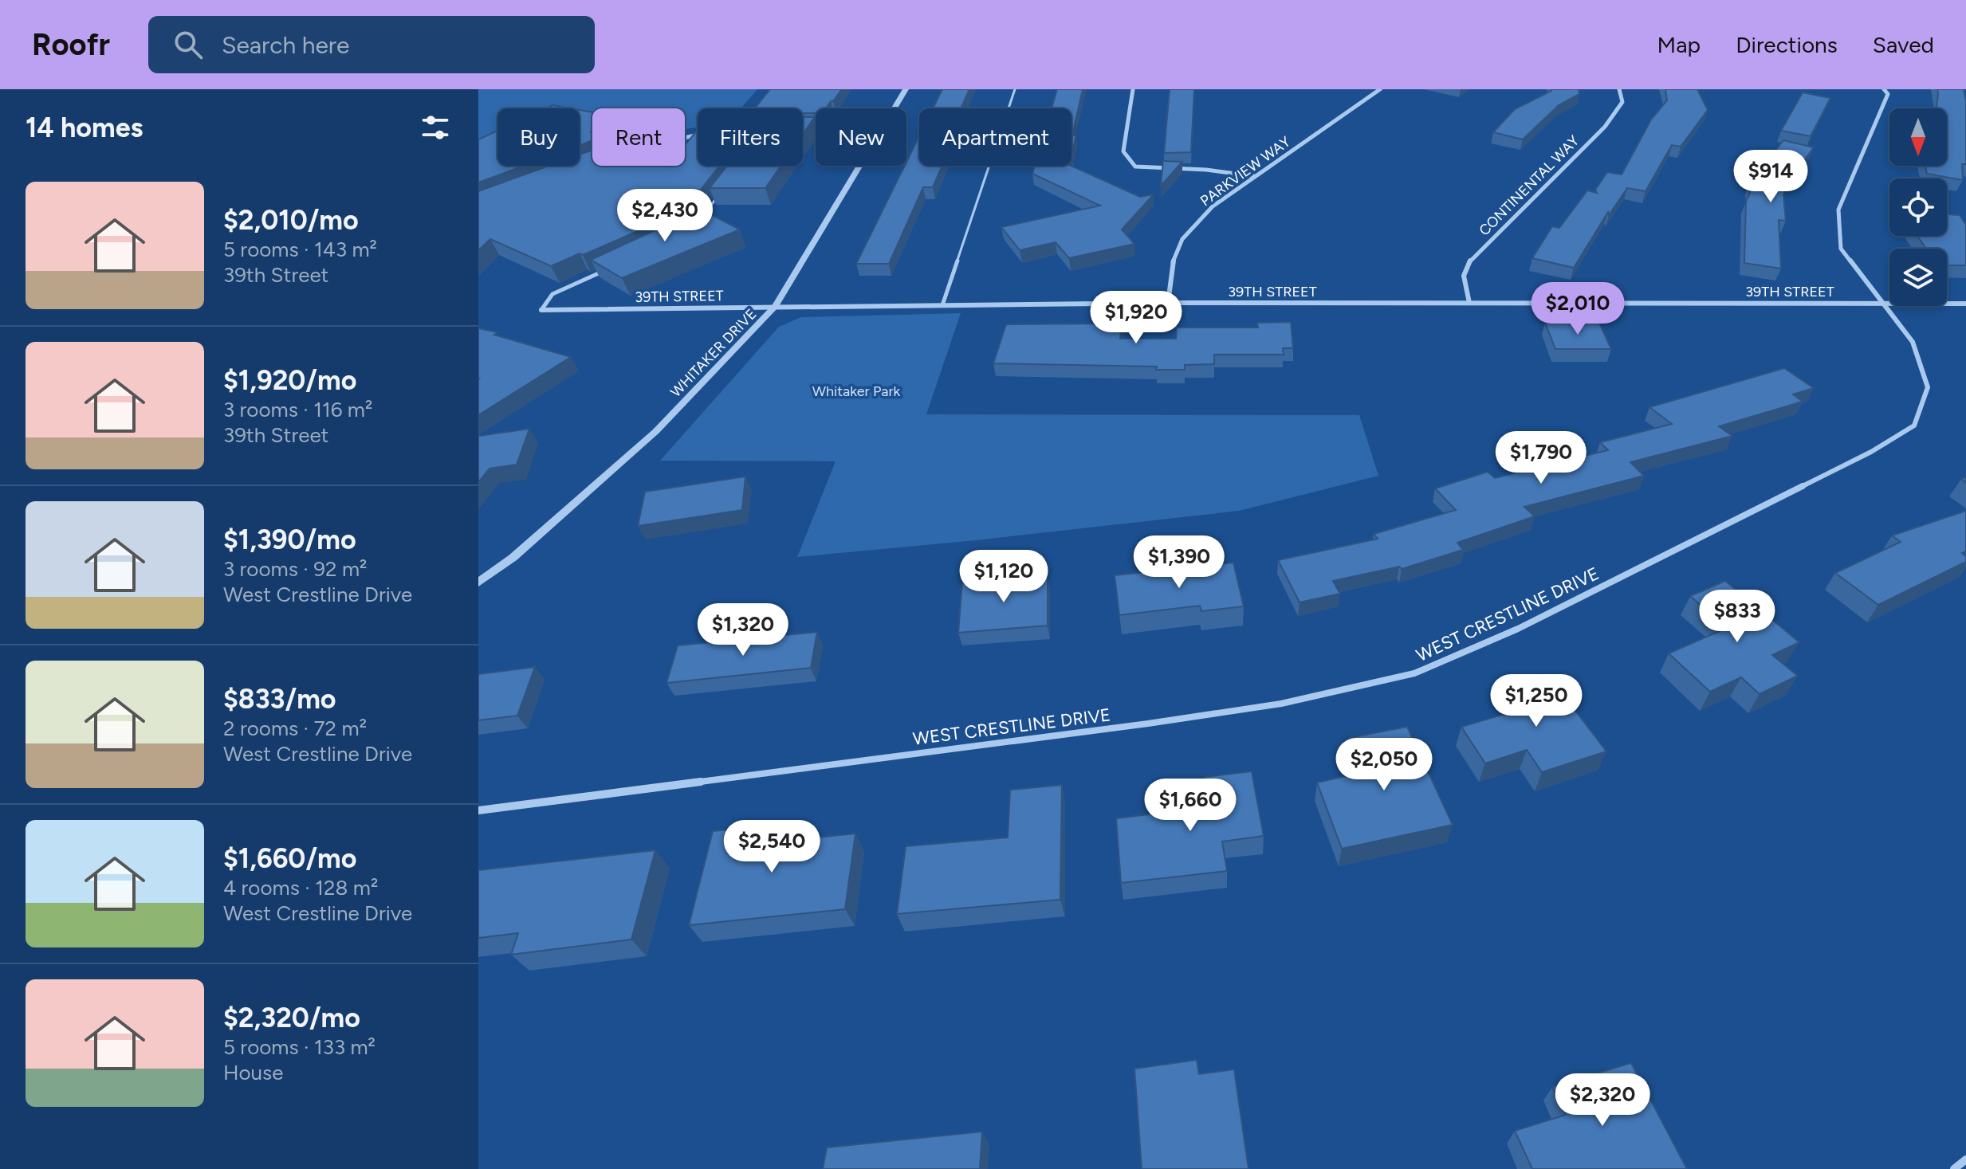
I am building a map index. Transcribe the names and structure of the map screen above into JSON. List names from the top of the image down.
{
  "streets": {
    "street": [
      "PARKVIEW WAY",
      "CONTINENTAL WAY",
      "39TH STREET",
      "WHITAKER DRIVE",
      "WEST CRESTLINE DRIVE"
    ]
  },
  "crossings": [
    ["PARKVIEW WAY", "39TH STREET"],
    ["CONTINENTAL WAY", "39TH STREET"],
    ["39TH STREET", "WHITAKER DRIVE"],
    ["39TH STREET", "WEST CRESTLINE DRIVE"]
  ],
  "parks": ["Whitaker Park"],
  "north": "bottom",
  "page": {
    "header": "Roofr",
    "search": "Search here",
    "nav": ["Map", "Directions", "Saved"],
    "heading": "14 homes",
    "chip": [
      "Buy",
      "Rent",
      "Filters",
      "New",
      "Apartment"
    ],
    "price": [
      "$914",
      "$2,430",
      "$2,010",
      "$1,920",
      "$1,790",
      "$1,390",
      "$1,120",
      "$833",
      "$1,320",
      "$1,250",
      "$2,050",
      "$1,660",
      "$2,540",
      "$2,320"
    ],
    "list": [
      {
        "name": "$2,010/mo",
        "note": "5 rooms · 143 m² · 39th Street"
      },
      {
        "name": "$1,920/mo",
        "note": "3 rooms · 116 m² · 39th Street"
      },
      {
        "name": "$1,390/mo",
        "note": "3 rooms · 92 m² · West Crestline Drive"
      },
      {
        "name": "$833/mo",
        "note": "2 rooms · 72 m² · West Crestline Drive"
      },
      {
        "name": "$1,660/mo",
        "note": "4 rooms · 128 m² · West Crestline Drive"
      },
      {
        "name": "$2,320/mo",
        "note": "5 rooms · 133 m² · House"
      }
    ]
  }
}
